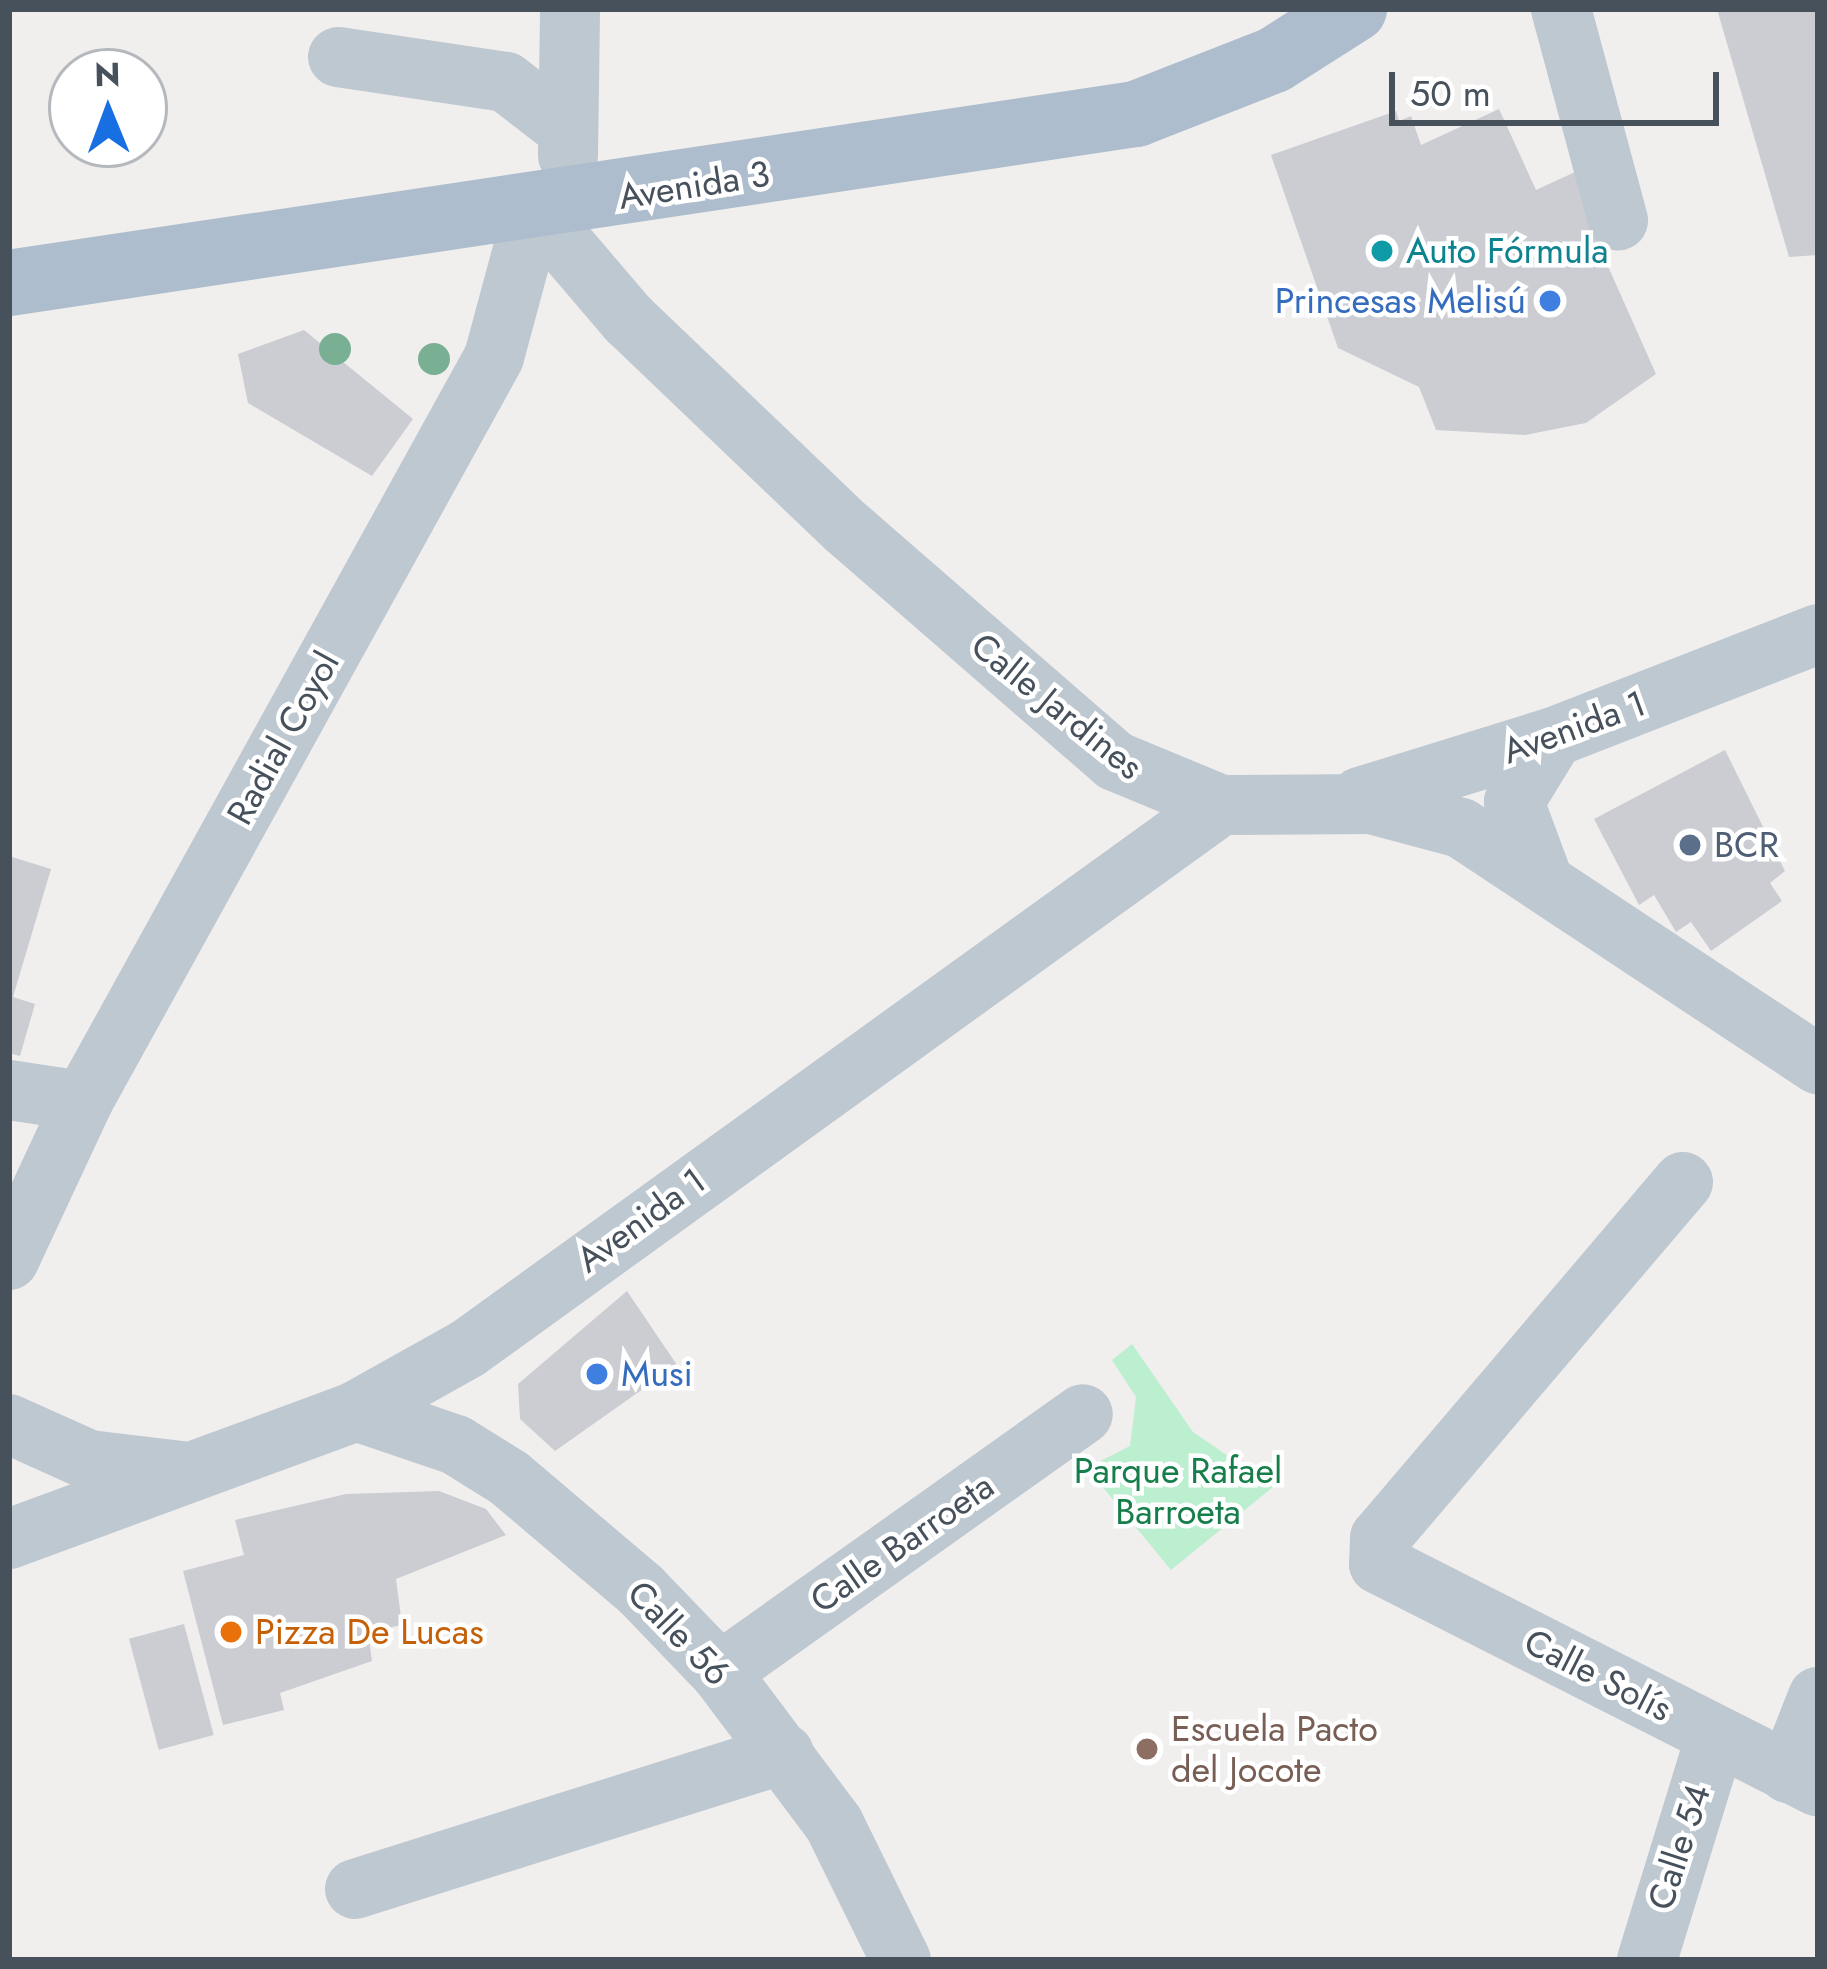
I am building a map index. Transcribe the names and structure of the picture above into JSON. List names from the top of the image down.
{
  "streets": {
    "main road": ["Avenida 3"],
    "street": [
      "Calle Jardines",
      "Avenida 1",
      "Radial Coyol",
      "Calle Barroeta",
      "Calle 56",
      "Calle Solís",
      "Calle 54"
    ]
  },
  "crossings": [
    ["Avenida 3", "Calle Jardines"],
    ["Avenida 3", "Radial Coyol"],
    ["Calle Jardines", "Avenida 1"],
    ["Calle Jardines", "Radial Coyol"],
    ["Avenida 1", "Calle 56"],
    ["Calle Barroeta", "Calle 56"],
    ["Calle Solís", "Calle 54"]
  ],
  "parks": ["Parque Rafael Barroeta"],
  "places": [
    "Auto Fórmula",
    "Princesas Melisú",
    "BCR",
    "Musi",
    "Pizza De Lucas",
    "Escuela Pacto del Jocote"
  ],
  "scale_bar": "50 m",
  "north": "top"
}
